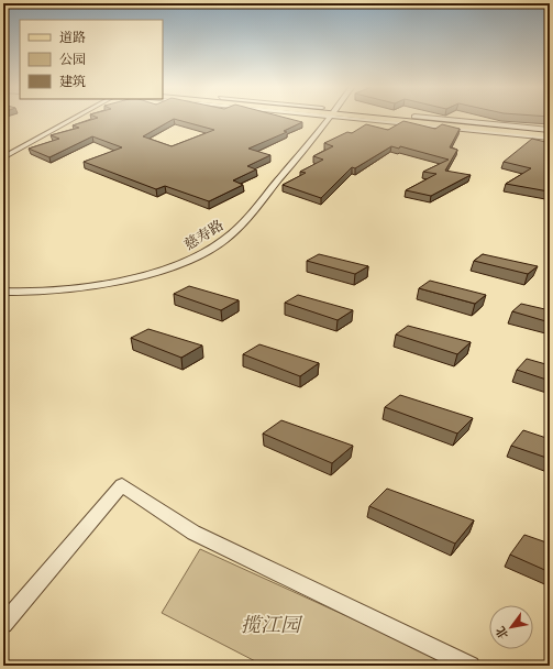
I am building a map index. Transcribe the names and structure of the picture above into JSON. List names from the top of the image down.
{
  "streets": {
    "street": ["慈寿路"]
  },
  "parks": ["揽江园"],
  "legend": ["道路", "公园", "建筑"],
  "north": "bottom left"
}
